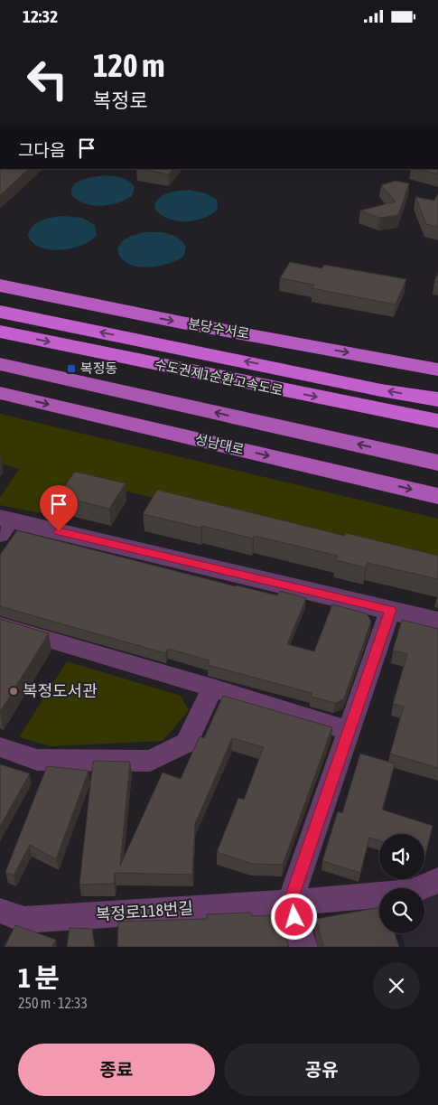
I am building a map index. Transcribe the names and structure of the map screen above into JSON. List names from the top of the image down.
{
  "streets": {
    "highway": ["분당수서로", "수도권제1순환고속도로"],
    "main road": ["성남대로"],
    "street": ["복정로118번길"]
  },
  "places": {
    "transit": ["복정동"],
    "other": ["복정도서관"]
  },
  "page": {
    "status": "12:32",
    "turn": ["120 m", "복정로"],
    "then": "그다음",
    "heading": ["1 분", "250 m · 12:33"],
    "buttons": ["종료", "공유"]
  }
}
